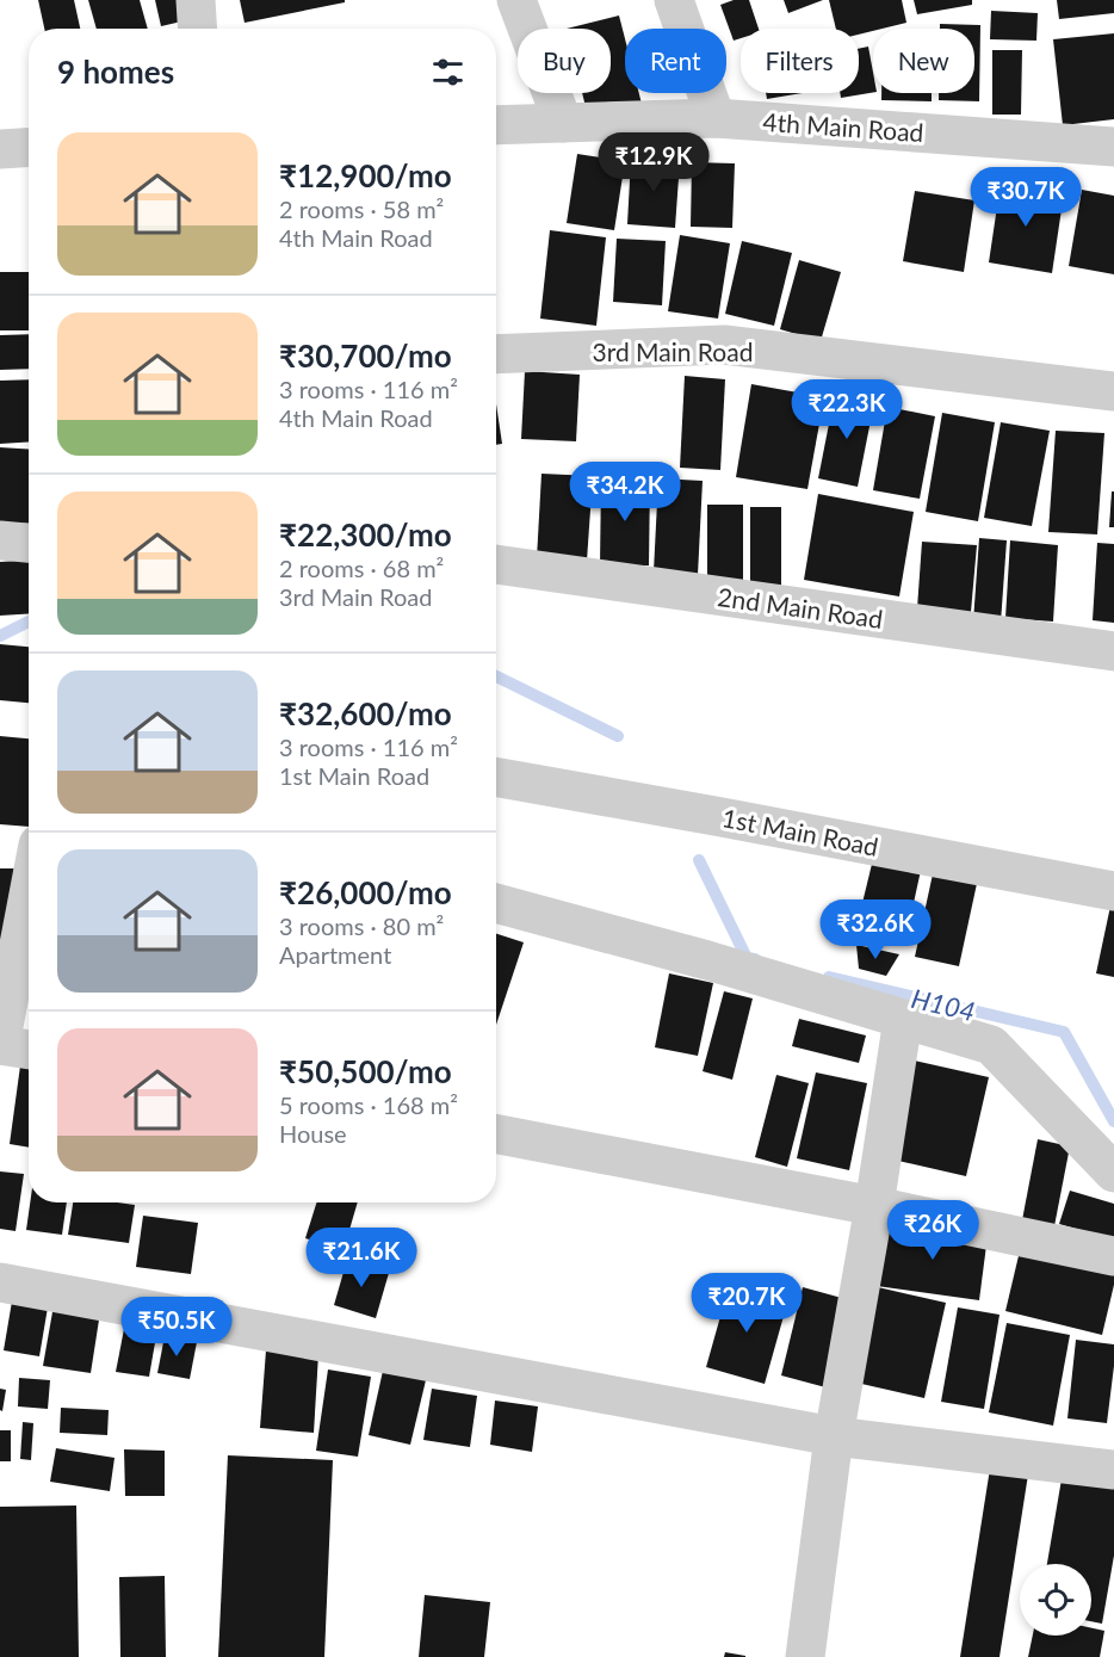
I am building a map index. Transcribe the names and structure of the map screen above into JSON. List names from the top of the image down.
{
  "streets": {
    "street": [
      "4th Main Road",
      "3rd Main Road",
      "2nd Main Road",
      "1st Main Road"
    ]
  },
  "water": ["H104"],
  "page": {
    "chip": [
      "Buy",
      "Rent",
      "Filters",
      "New"
    ],
    "heading": "9 homes",
    "list": [
      {
        "name": "₹12,900/mo",
        "note": "2 rooms · 58 m² · 4th Main Road"
      },
      {
        "name": "₹30,700/mo",
        "note": "3 rooms · 116 m² · 4th Main Road"
      },
      {
        "name": "₹22,300/mo",
        "note": "2 rooms · 68 m² · 3rd Main Road"
      },
      {
        "name": "₹32,600/mo",
        "note": "3 rooms · 116 m² · 1st Main Road"
      },
      {
        "name": "₹26,000/mo",
        "note": "3 rooms · 80 m² · Apartment"
      },
      {
        "name": "₹50,500/mo",
        "note": "5 rooms · 168 m² · House"
      }
    ],
    "price": [
      "₹12.9K",
      "₹30.7K",
      "₹22.3K",
      "₹34.2K",
      "₹32.6K",
      "₹26K",
      "₹21.6K",
      "₹20.7K",
      "₹50.5K"
    ]
  }
}
